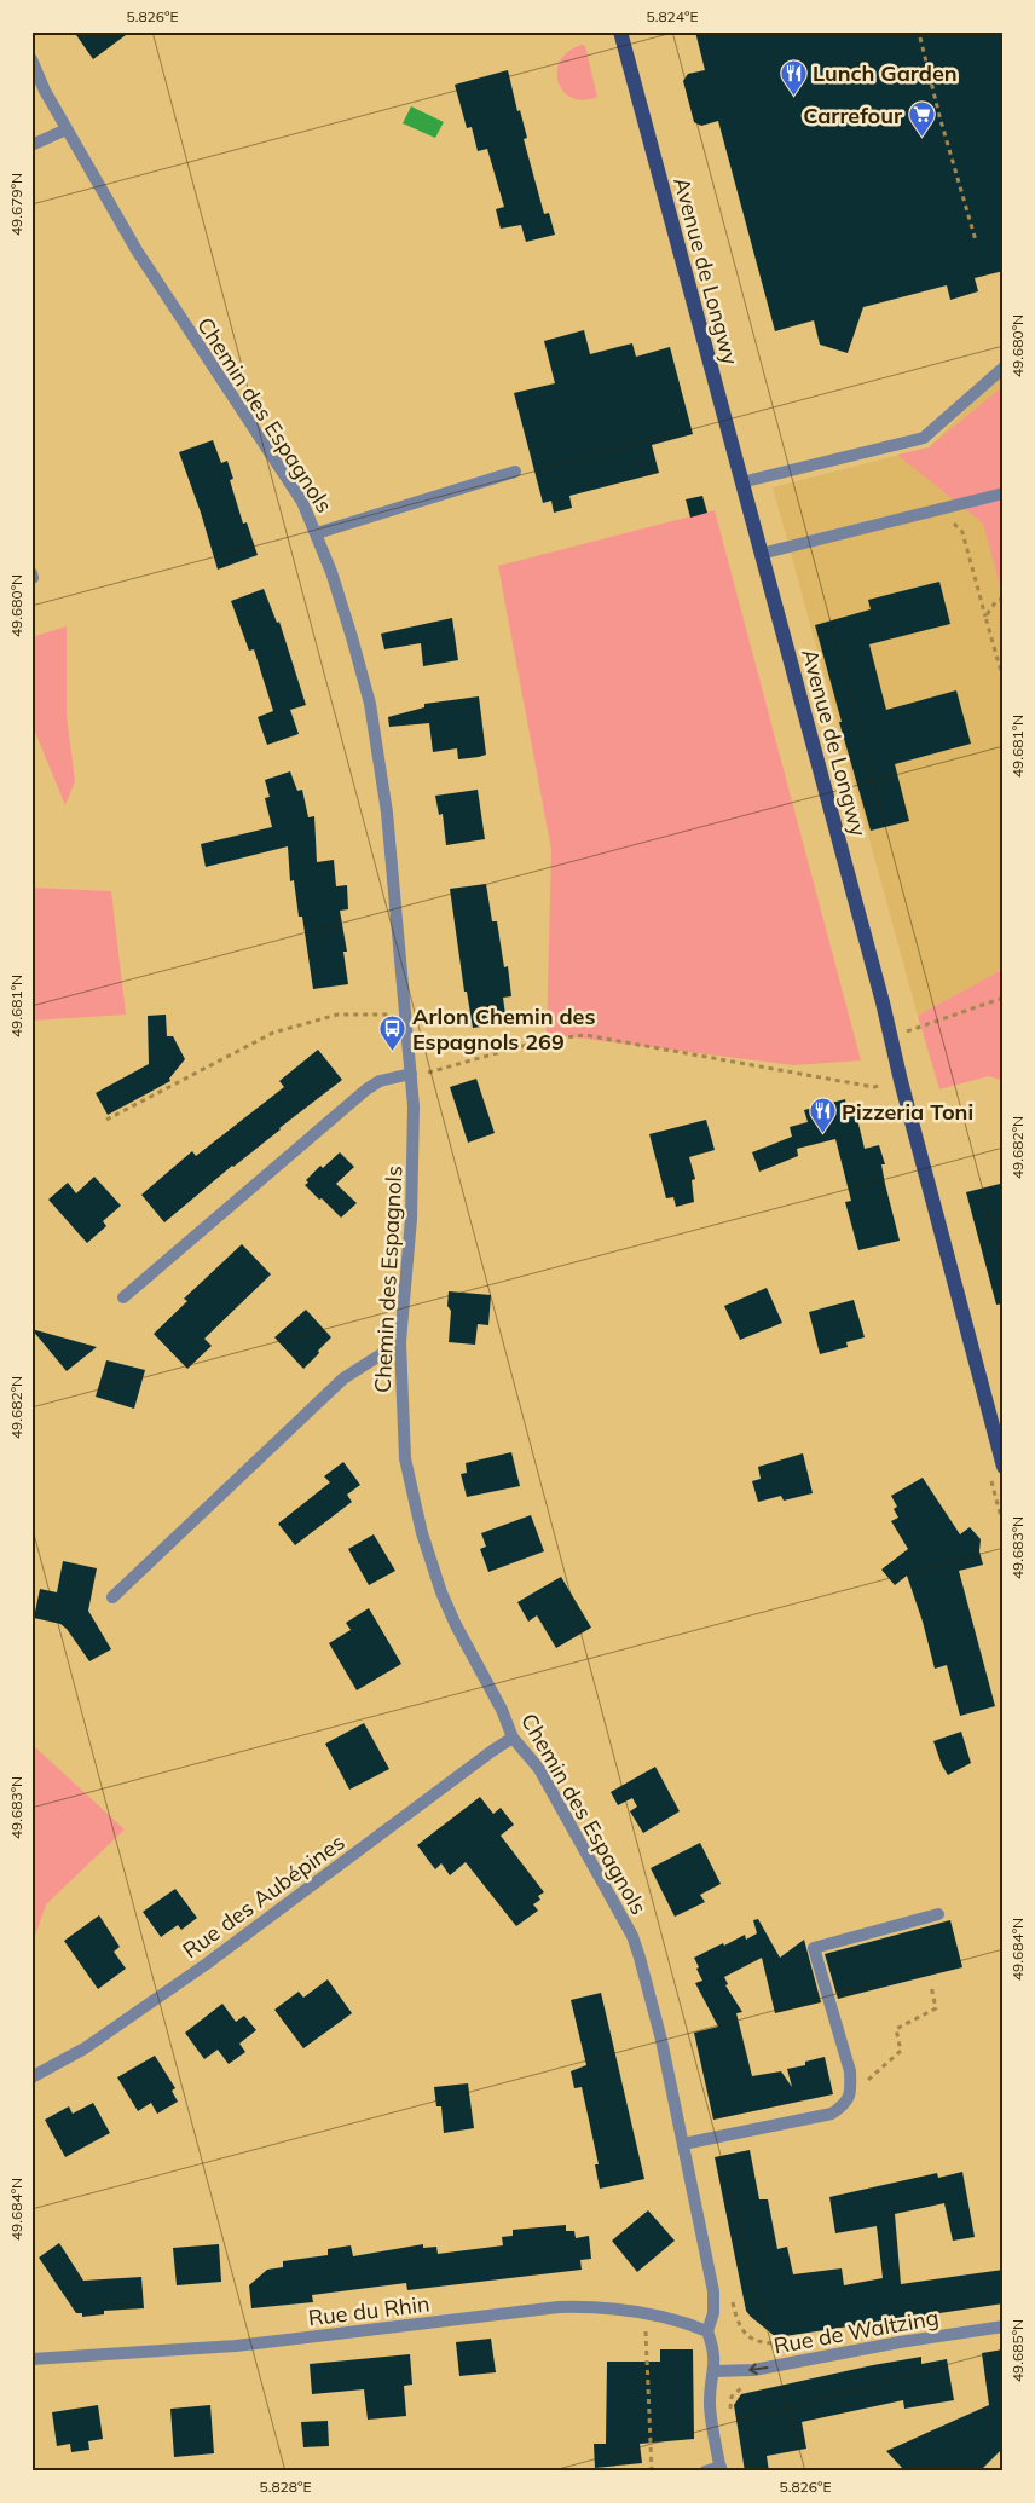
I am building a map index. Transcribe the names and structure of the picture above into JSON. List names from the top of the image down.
{
  "streets": {
    "main road": ["Avenue de Longwy"],
    "street": [
      "Chemin des Espagnols",
      "Rue des Aubépines",
      "Rue du Rhin",
      "Rue de Waltzing"
    ]
  },
  "crossings": [
    ["Chemin des Espagnols", "Rue des Aubépines"],
    ["Chemin des Espagnols", "Rue du Rhin"],
    ["Chemin des Espagnols", "Rue de Waltzing"]
  ],
  "one_way": ["Rue de Waltzing"],
  "places": {
    "restaurant": ["Lunch Garden", "Pizzeria Toni"],
    "supermarket": ["Carrefour"],
    "bus stop": ["Arlon Chemin des Espagnols 269"]
  },
  "coordinates": [
    "5.826°E",
    "5.824°E",
    "49.679°N",
    "49.680°N",
    "49.681°N",
    "49.682°N",
    "49.683°N",
    "49.684°N",
    "49.685°N",
    "5.828°E"
  ]
}
